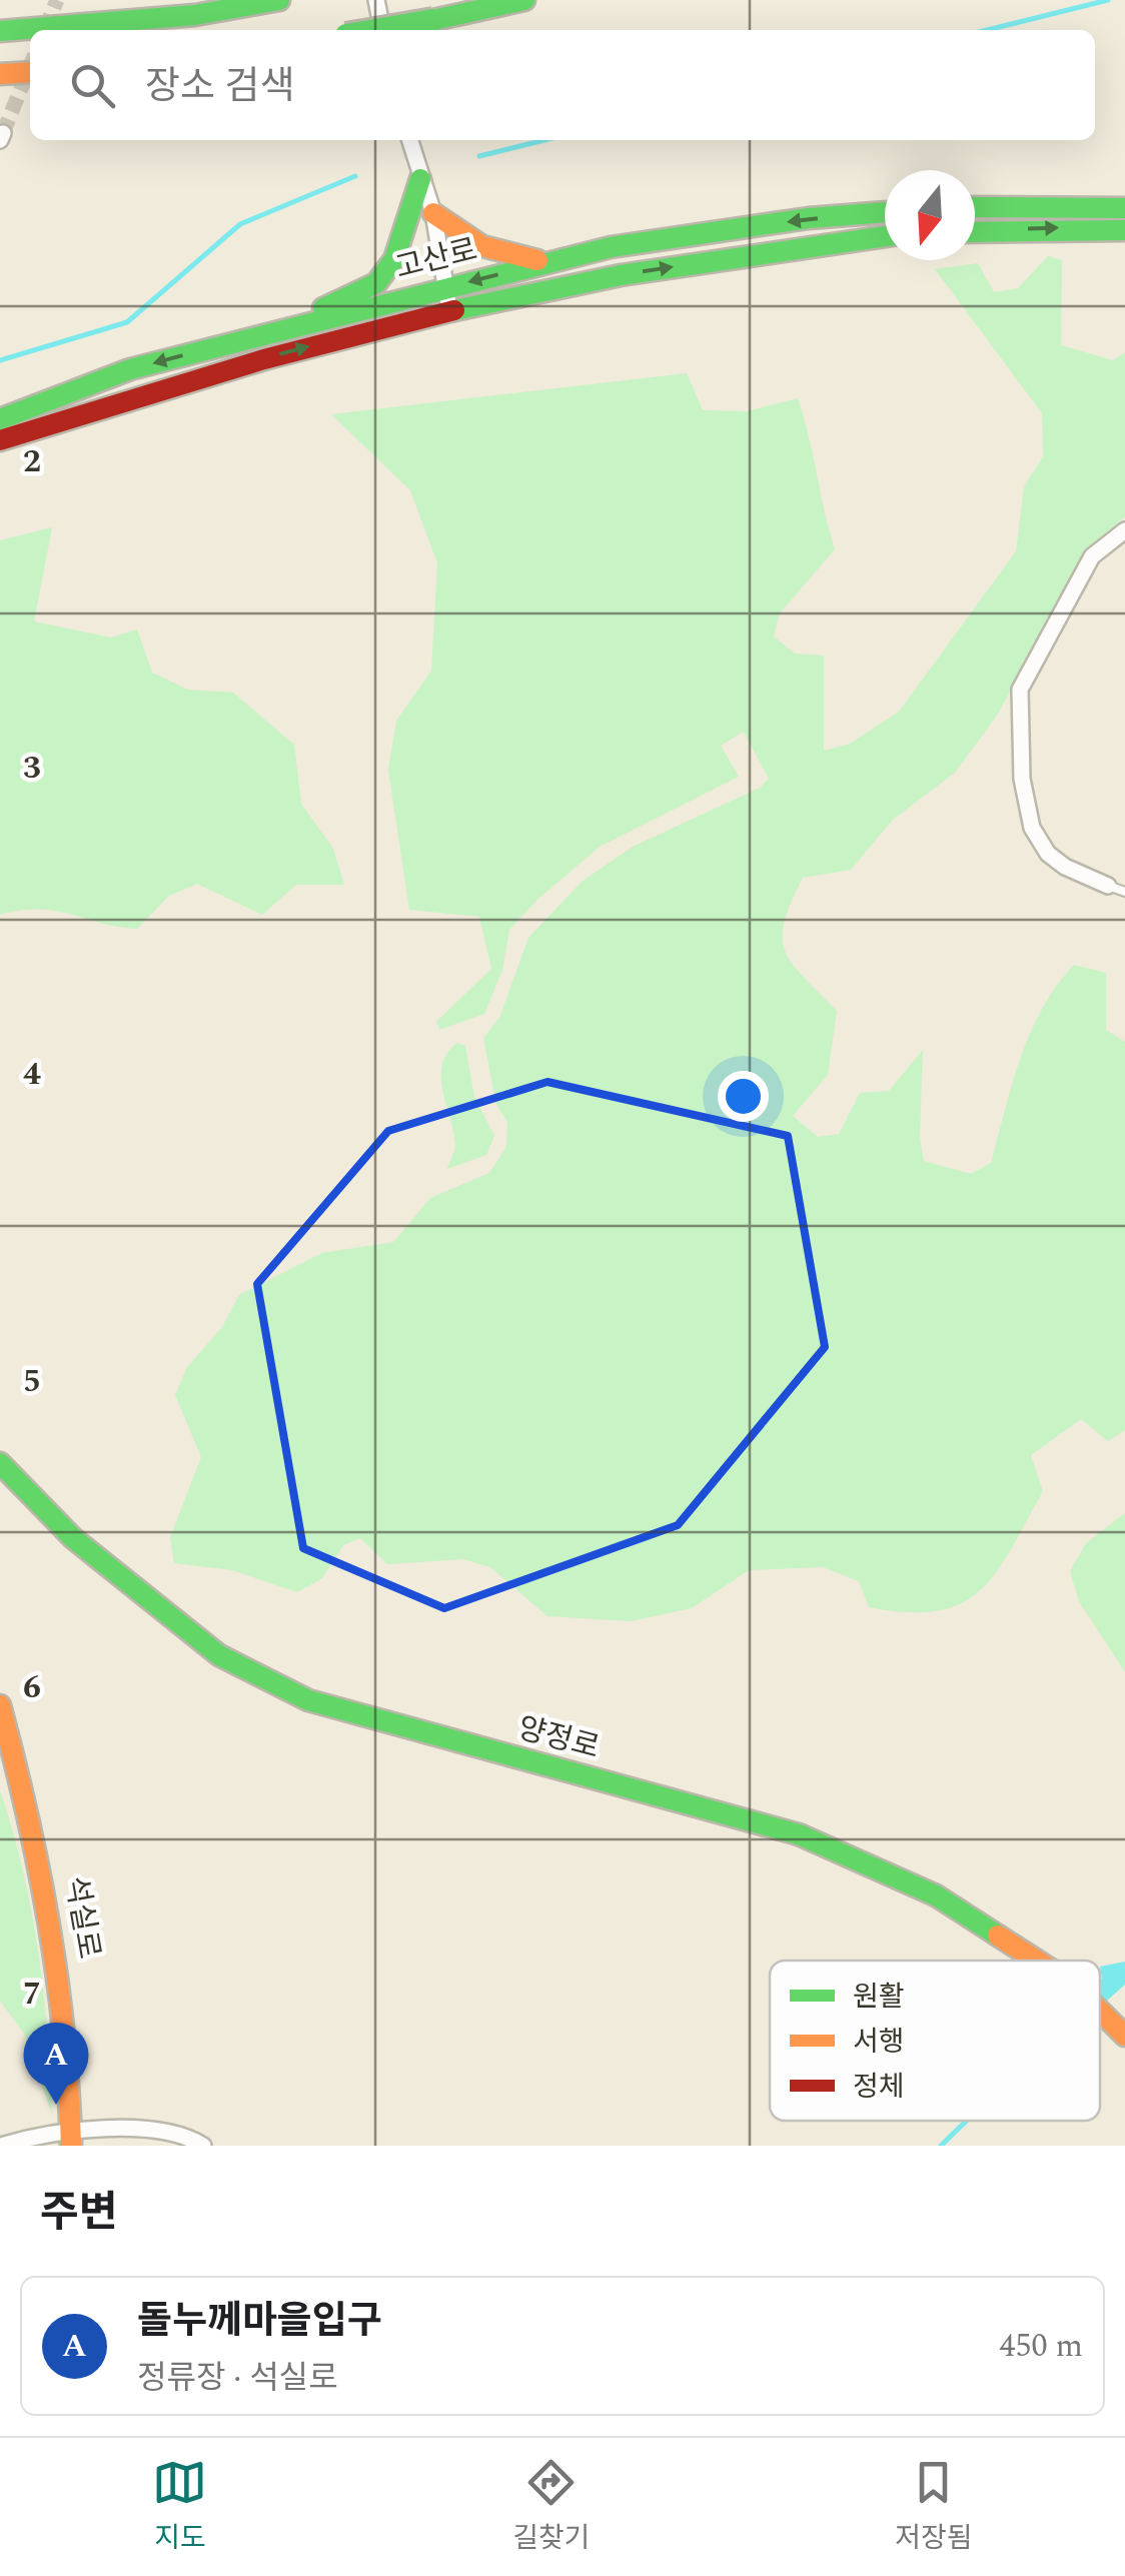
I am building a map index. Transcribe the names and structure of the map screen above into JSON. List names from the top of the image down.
{
  "streets": {
    "main road": ["고산로", "양정로", "석실로"]
  },
  "legend": ["원활", "서행", "정체"],
  "north": "bottom",
  "page": {
    "search": "장소 검색",
    "pins": "A",
    "heading": "주변",
    "list": [
      {
        "mark": "A",
        "name": "돌누께마을입구",
        "note": "정류장 · 석실로",
        "value": "450 m"
      }
    ],
    "nav": ["지도", "길찾기", "저장됨"]
  },
  "grid": {
    "rows": [
      "2",
      "3",
      "4",
      "5",
      "6",
      "7"
    ]
  }
}
